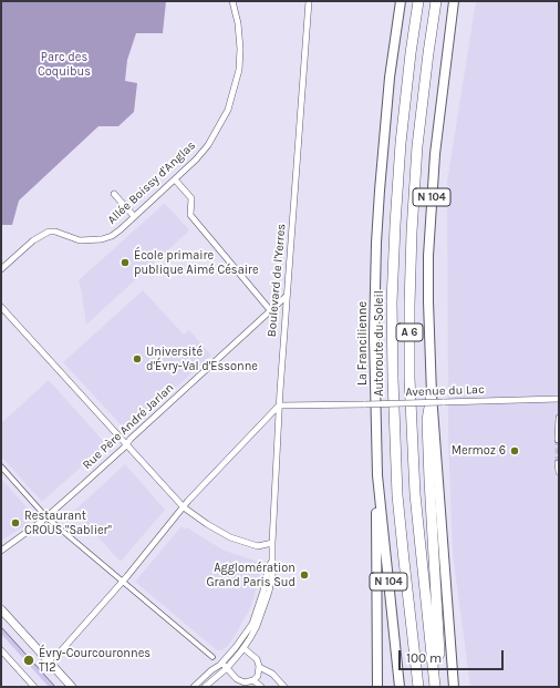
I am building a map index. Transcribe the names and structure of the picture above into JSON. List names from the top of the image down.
{
  "streets": {
    "highway": [
      "N 104",
      "A 6",
      "La Francilienne",
      "Autoroute du Soleil"
    ],
    "street": [
      "Allée Boissy d'Anglas",
      "Boulevard de l'Yerres",
      "Avenue du Lac",
      "Rue Père André Jarlan"
    ]
  },
  "crossings": [
    ["Boulevard de l'Yerres", "Avenue du Lac"],
    ["Boulevard de l'Yerres", "Rue Père André Jarlan"]
  ],
  "parks": ["Parc des Coquibus"],
  "places": [
    "École primaire publique Aimé Césaire",
    "Université d'Évry-Val d'Essonne",
    "Mermoz 6",
    "Restaurant CROUS \"Sablier\"",
    "Agglomération Grand Paris Sud",
    "Évry-Courcouronnes T12"
  ],
  "scale_bar": "100 m"
}
